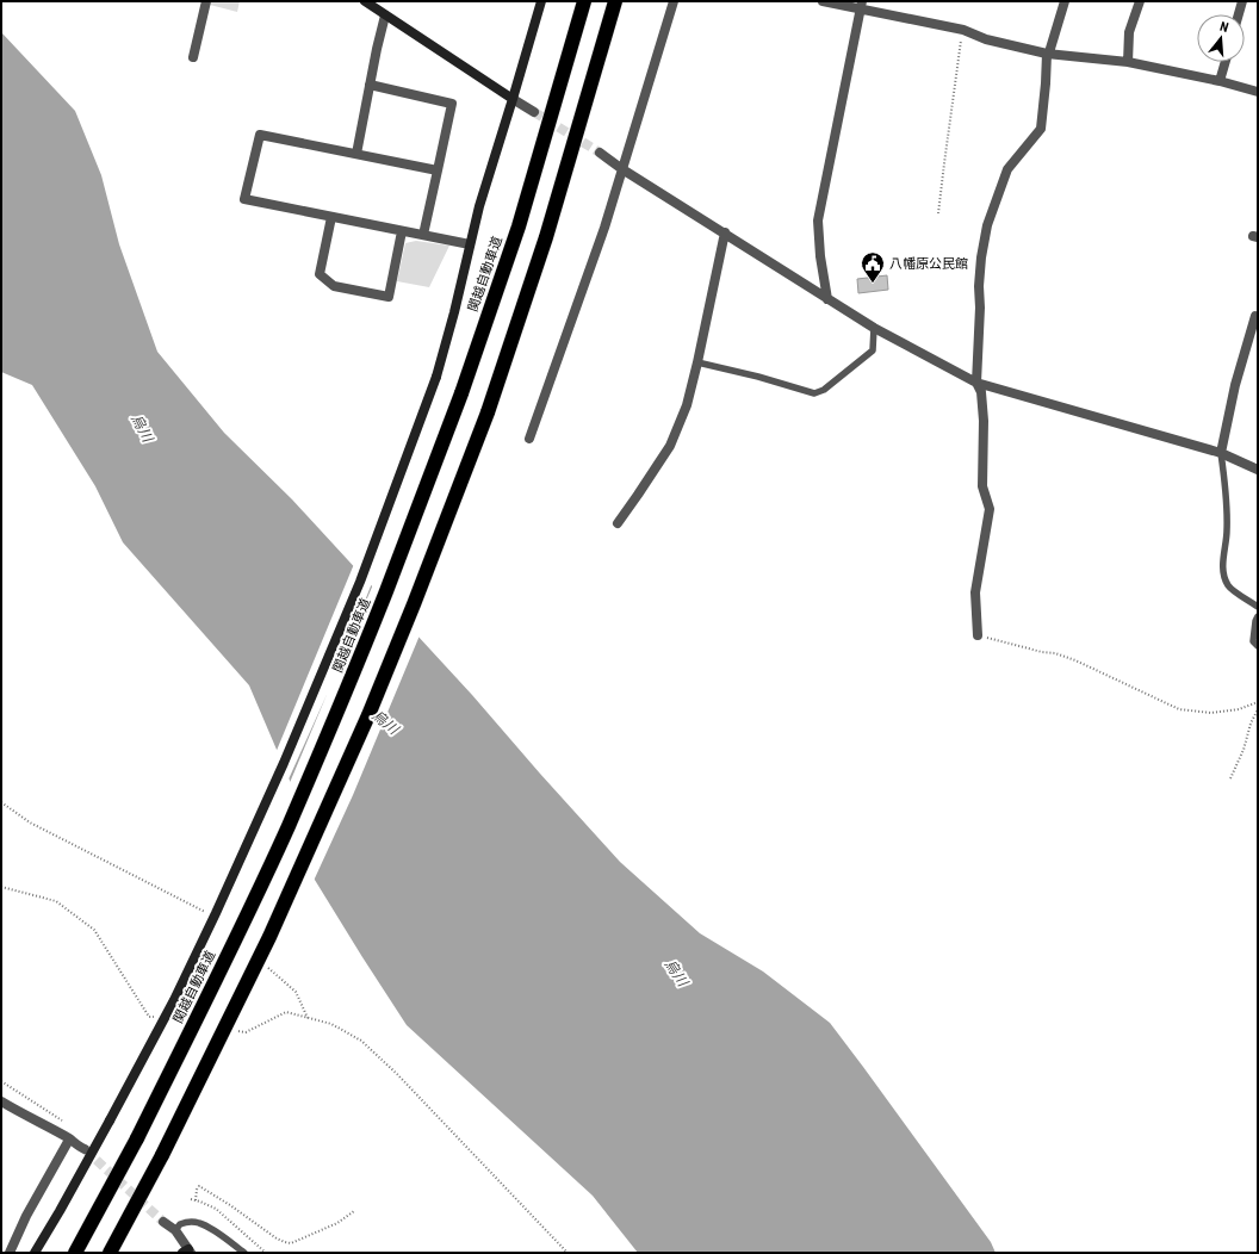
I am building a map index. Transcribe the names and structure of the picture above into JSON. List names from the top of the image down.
{
  "streets": {
    "highway": ["関越自動車道"]
  },
  "water": ["烏川"],
  "places": {
    "public building": ["八幡原公民館"]
  },
  "north": "top"
}
